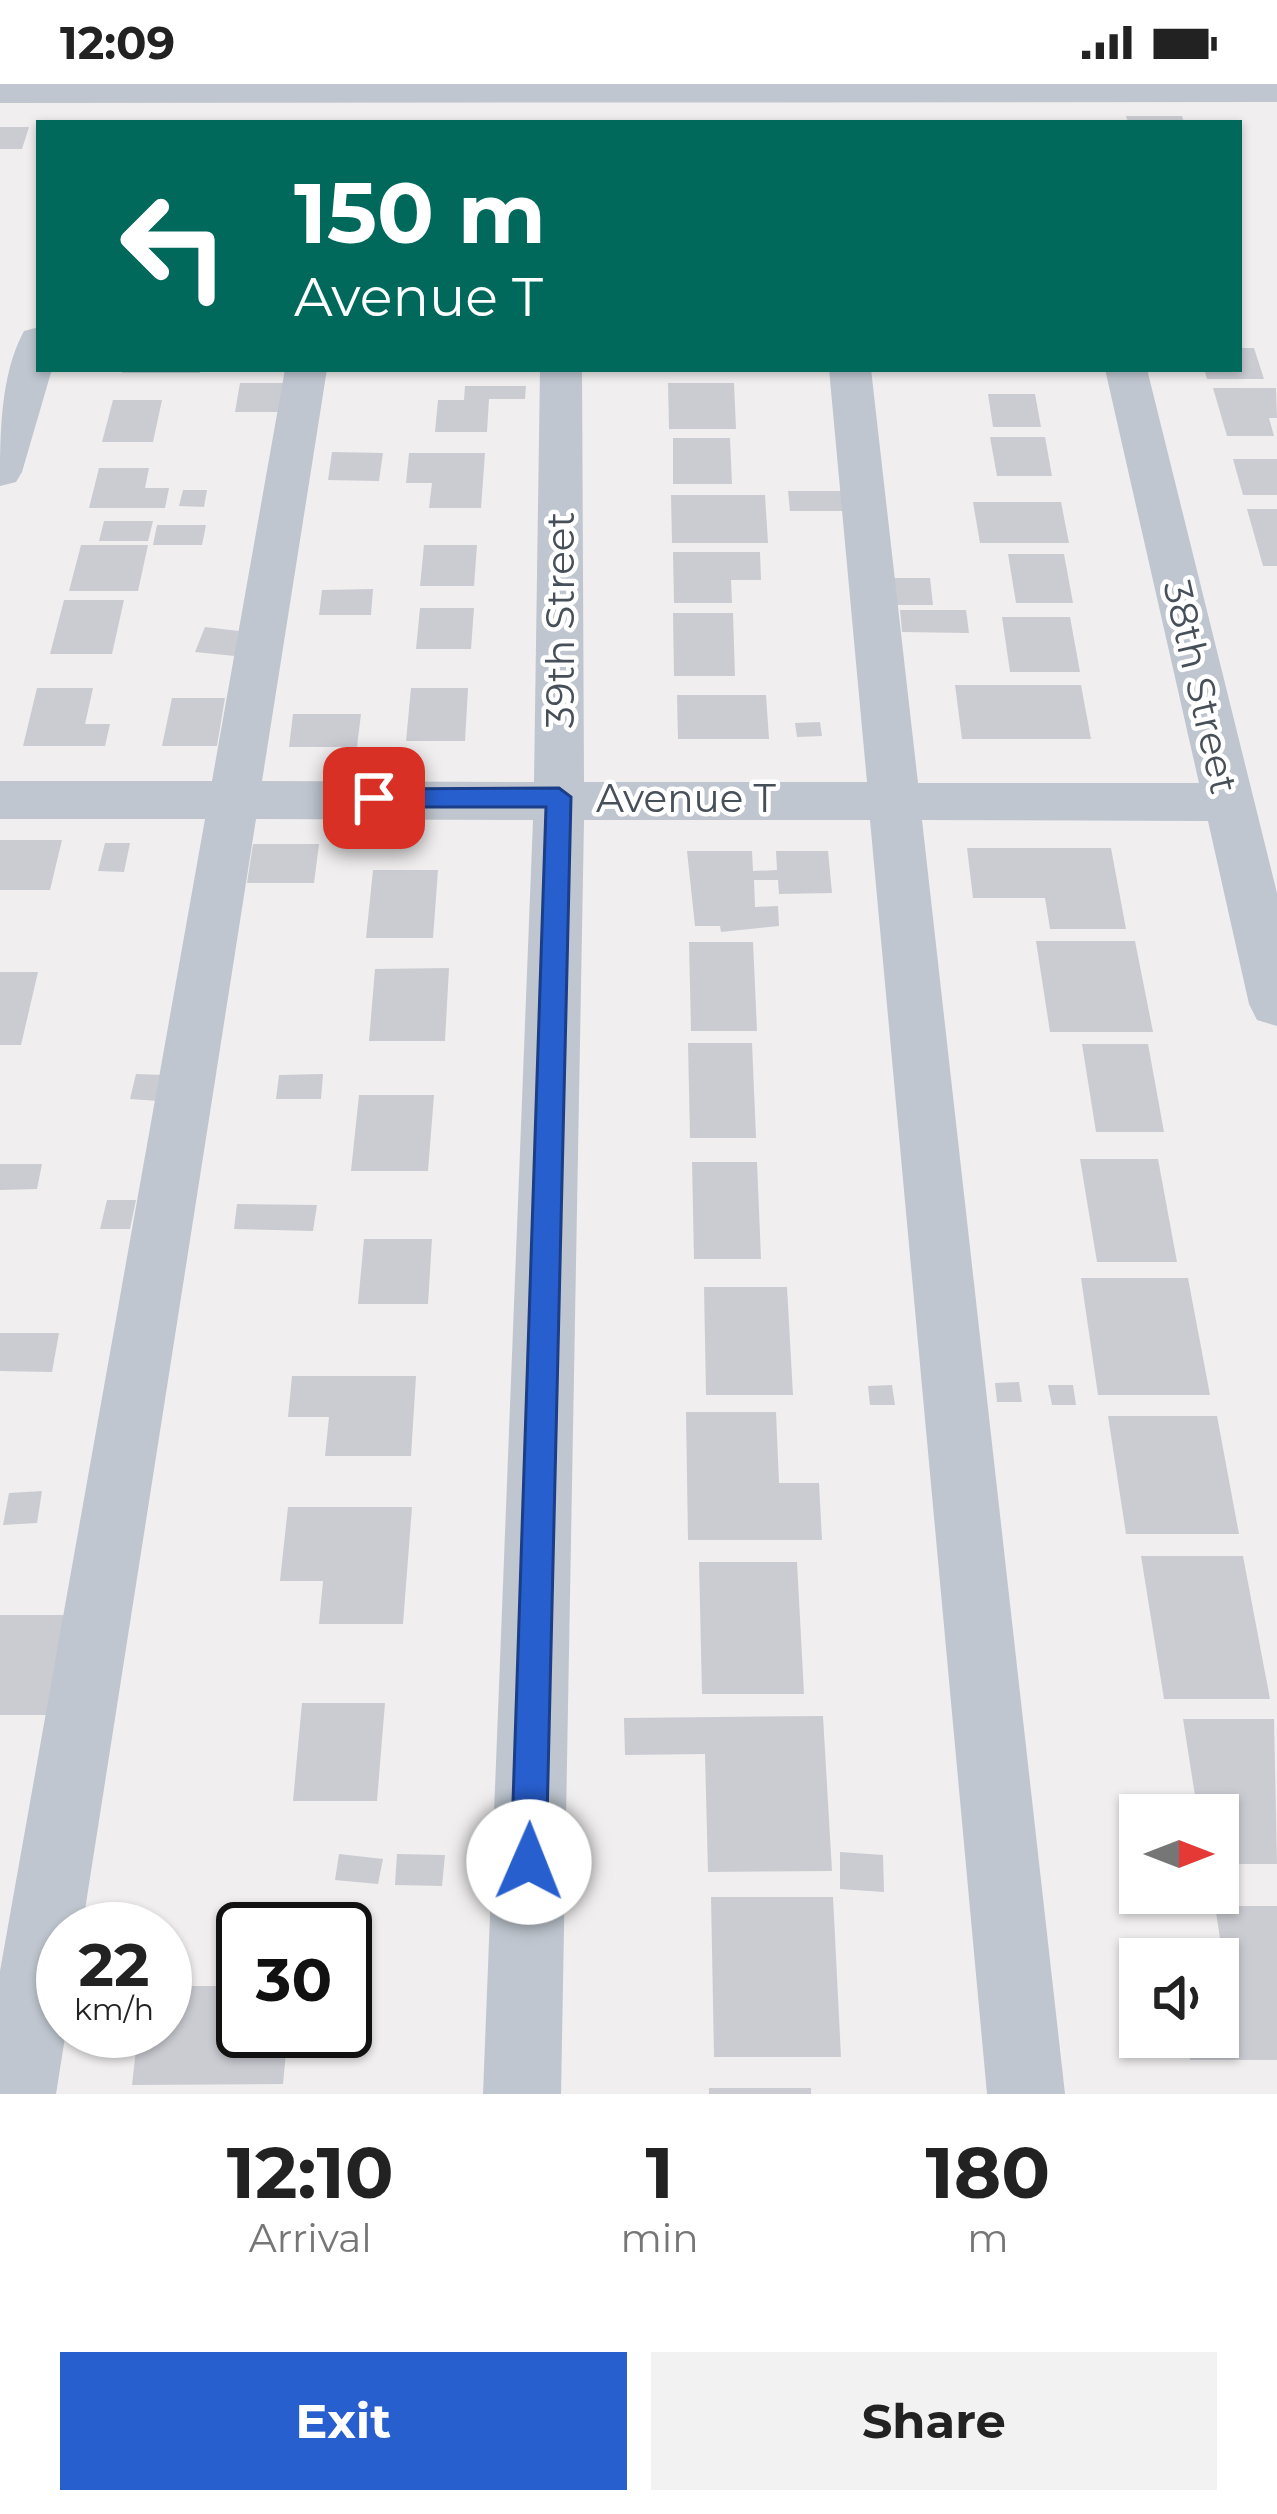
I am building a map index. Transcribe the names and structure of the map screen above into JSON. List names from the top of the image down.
{
  "streets": {
    "street": ["39th Street", "38th Street", "Avenue T"]
  },
  "crossings": [
    ["39th Street", "Avenue T"],
    ["38th Street", "Avenue T"]
  ],
  "north": "right",
  "page": {
    "status": "12:09",
    "turn": ["150 m", "Avenue T"],
    "speed": "22 km/h",
    "limit": "30",
    "eta": [
      "12:10",
      "Arrival",
      "1",
      "min",
      "180",
      "m"
    ],
    "buttons": ["Exit", "Share"]
  }
}
